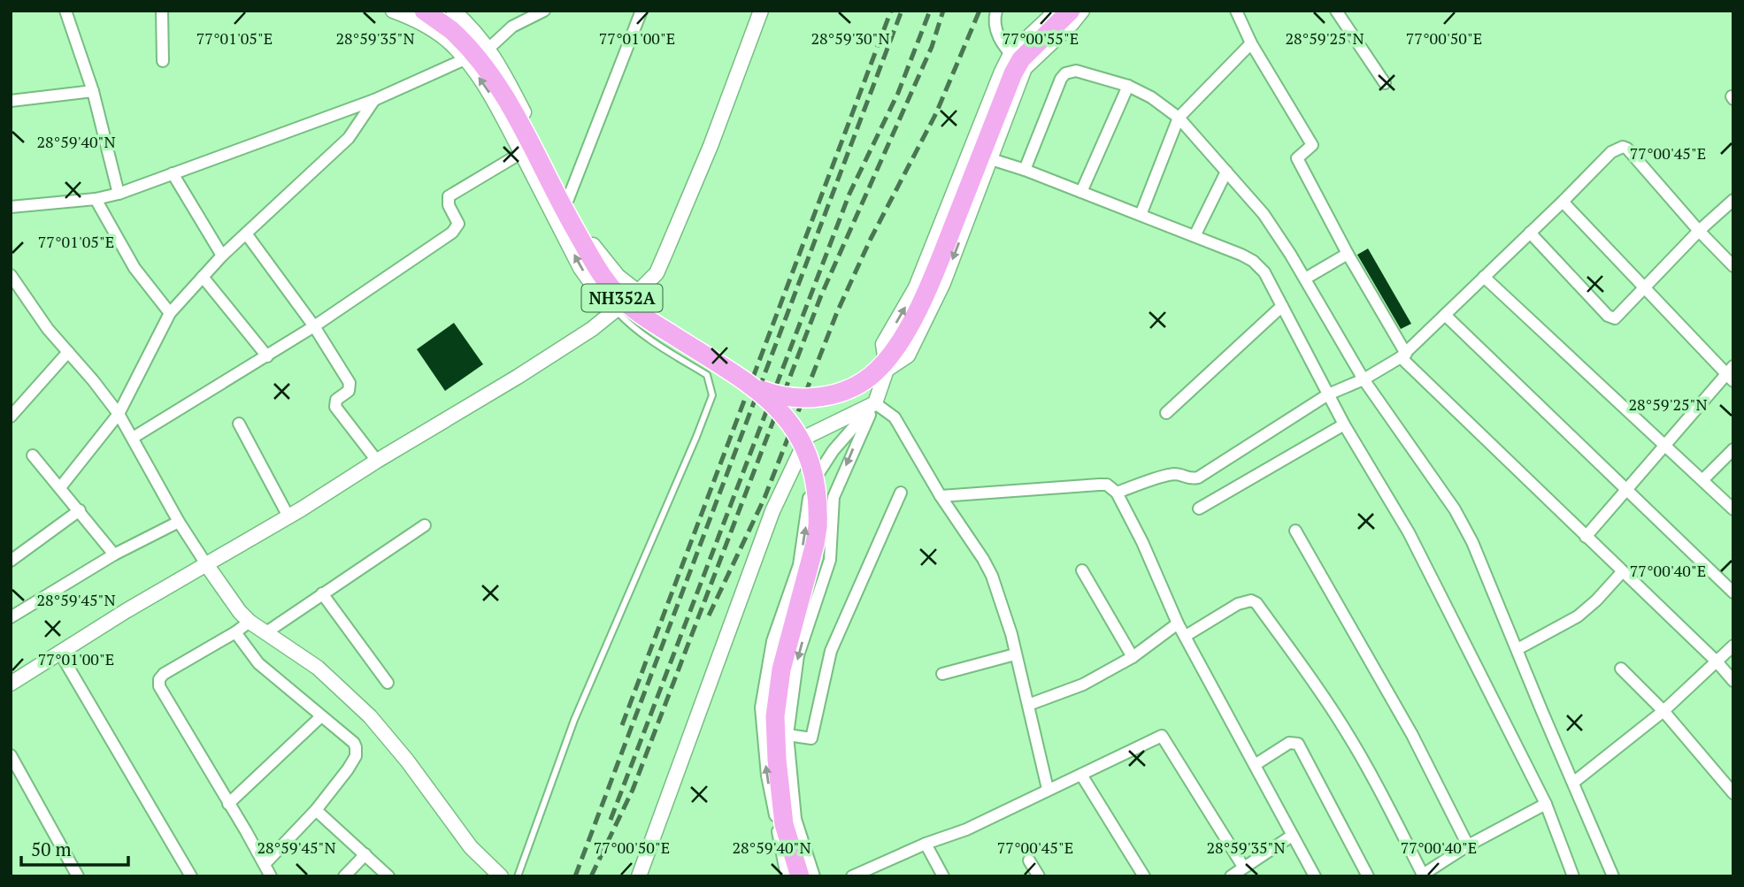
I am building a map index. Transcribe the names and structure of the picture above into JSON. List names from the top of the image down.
{
  "streets": {
    "highway": ["NH352A"]
  },
  "scale_bar": "50 m",
  "coordinates": [
    "28°59'30\"N",
    "28°59'25\"N",
    "28°59'35\"N",
    "77°01'05\"E",
    "77°01'00\"E",
    "77°00'55\"E",
    "77°00'50\"E",
    "28°59'40\"N",
    "77°00'45\"E",
    "77°00'40\"E",
    "28°59'45\"N"
  ]
}
